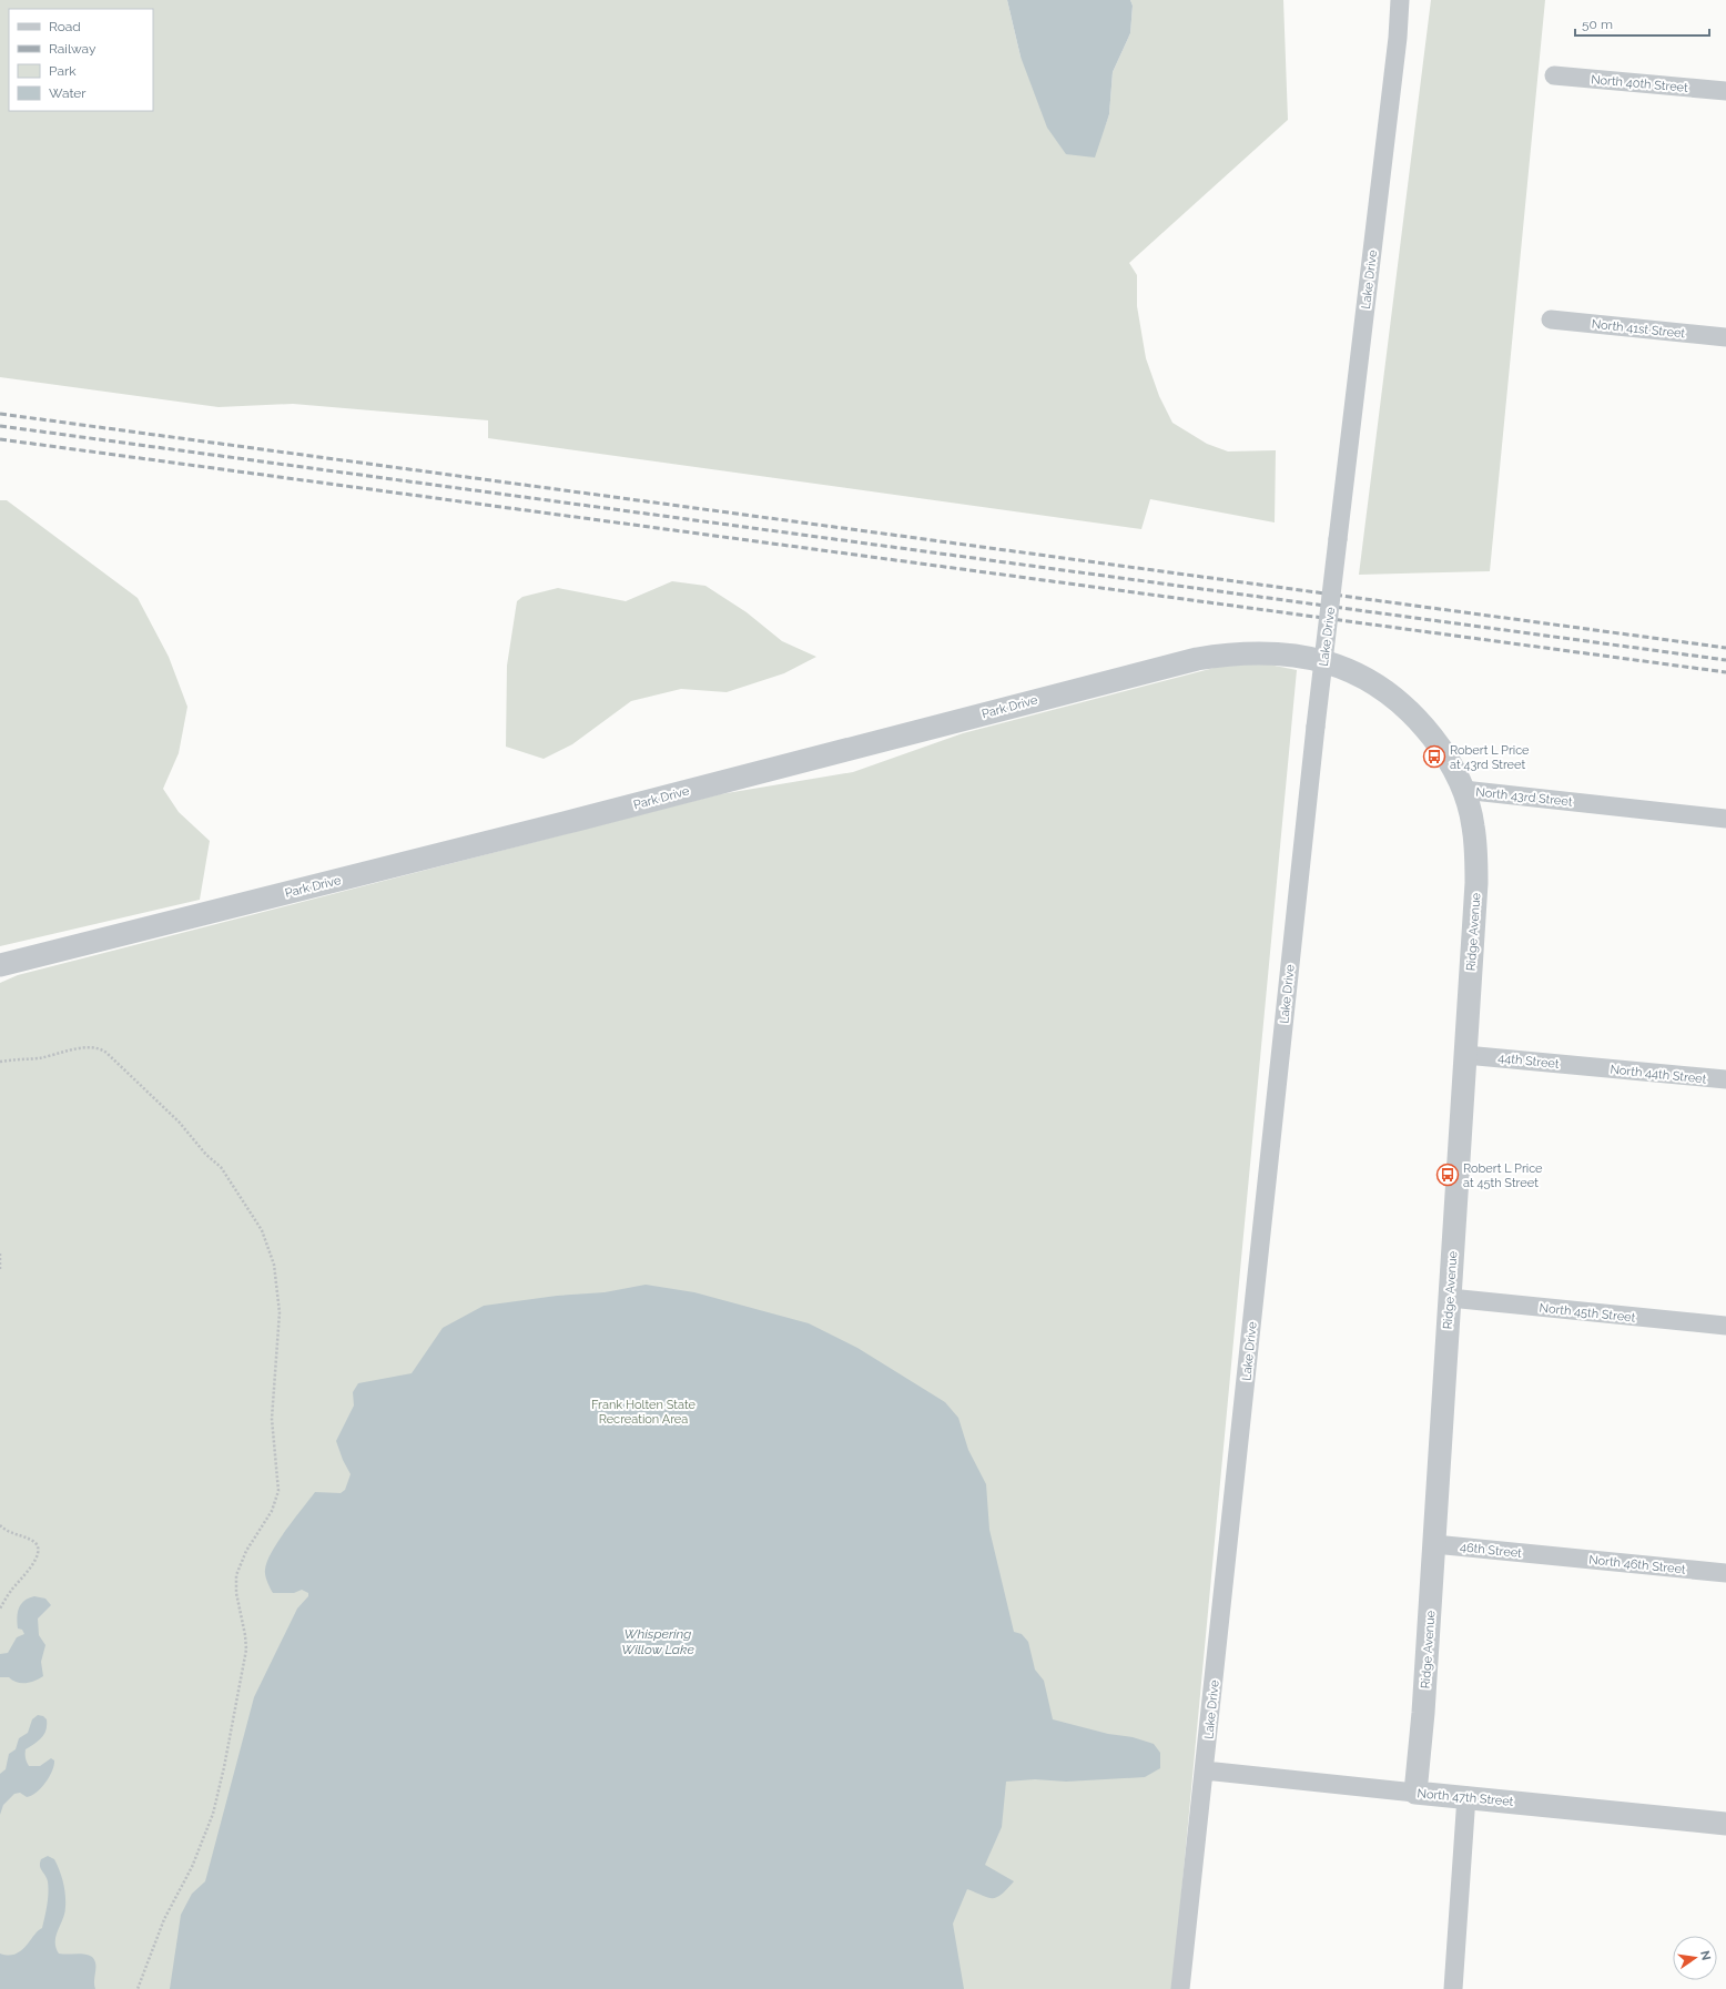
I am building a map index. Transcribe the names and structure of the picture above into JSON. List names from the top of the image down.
{
  "streets": {
    "street": [
      "North 40th Street",
      "Lake Drive",
      "North 41st Street",
      "Park Drive",
      "North 43rd Street",
      "Ridge Avenue",
      "44th Street",
      "North 44th Street",
      "North 45th Street",
      "46th Street",
      "North 46th Street",
      "North 47th Street"
    ]
  },
  "crossings": [
    ["Lake Drive", "North 47th Street"],
    ["Park Drive", "North 43rd Street"],
    ["North 43rd Street", "Ridge Avenue"],
    ["Ridge Avenue", "44th Street"],
    ["Ridge Avenue", "North 45th Street"],
    ["Ridge Avenue", "46th Street"],
    ["Ridge Avenue", "North 47th Street"],
    ["44th Street", "North 44th Street"],
    ["46th Street", "North 46th Street"]
  ],
  "water": ["Whispering Willow Lake"],
  "parks": ["Frank Holten State Recreation Area"],
  "places": {
    "bus stop": ["Robert L Price at 43rd Street", "Robert L Price at 45th Street"]
  },
  "legend": [
    "Road",
    "Railway",
    "Park",
    "Water"
  ],
  "scale_bar": "50 m",
  "north": "right"
}
